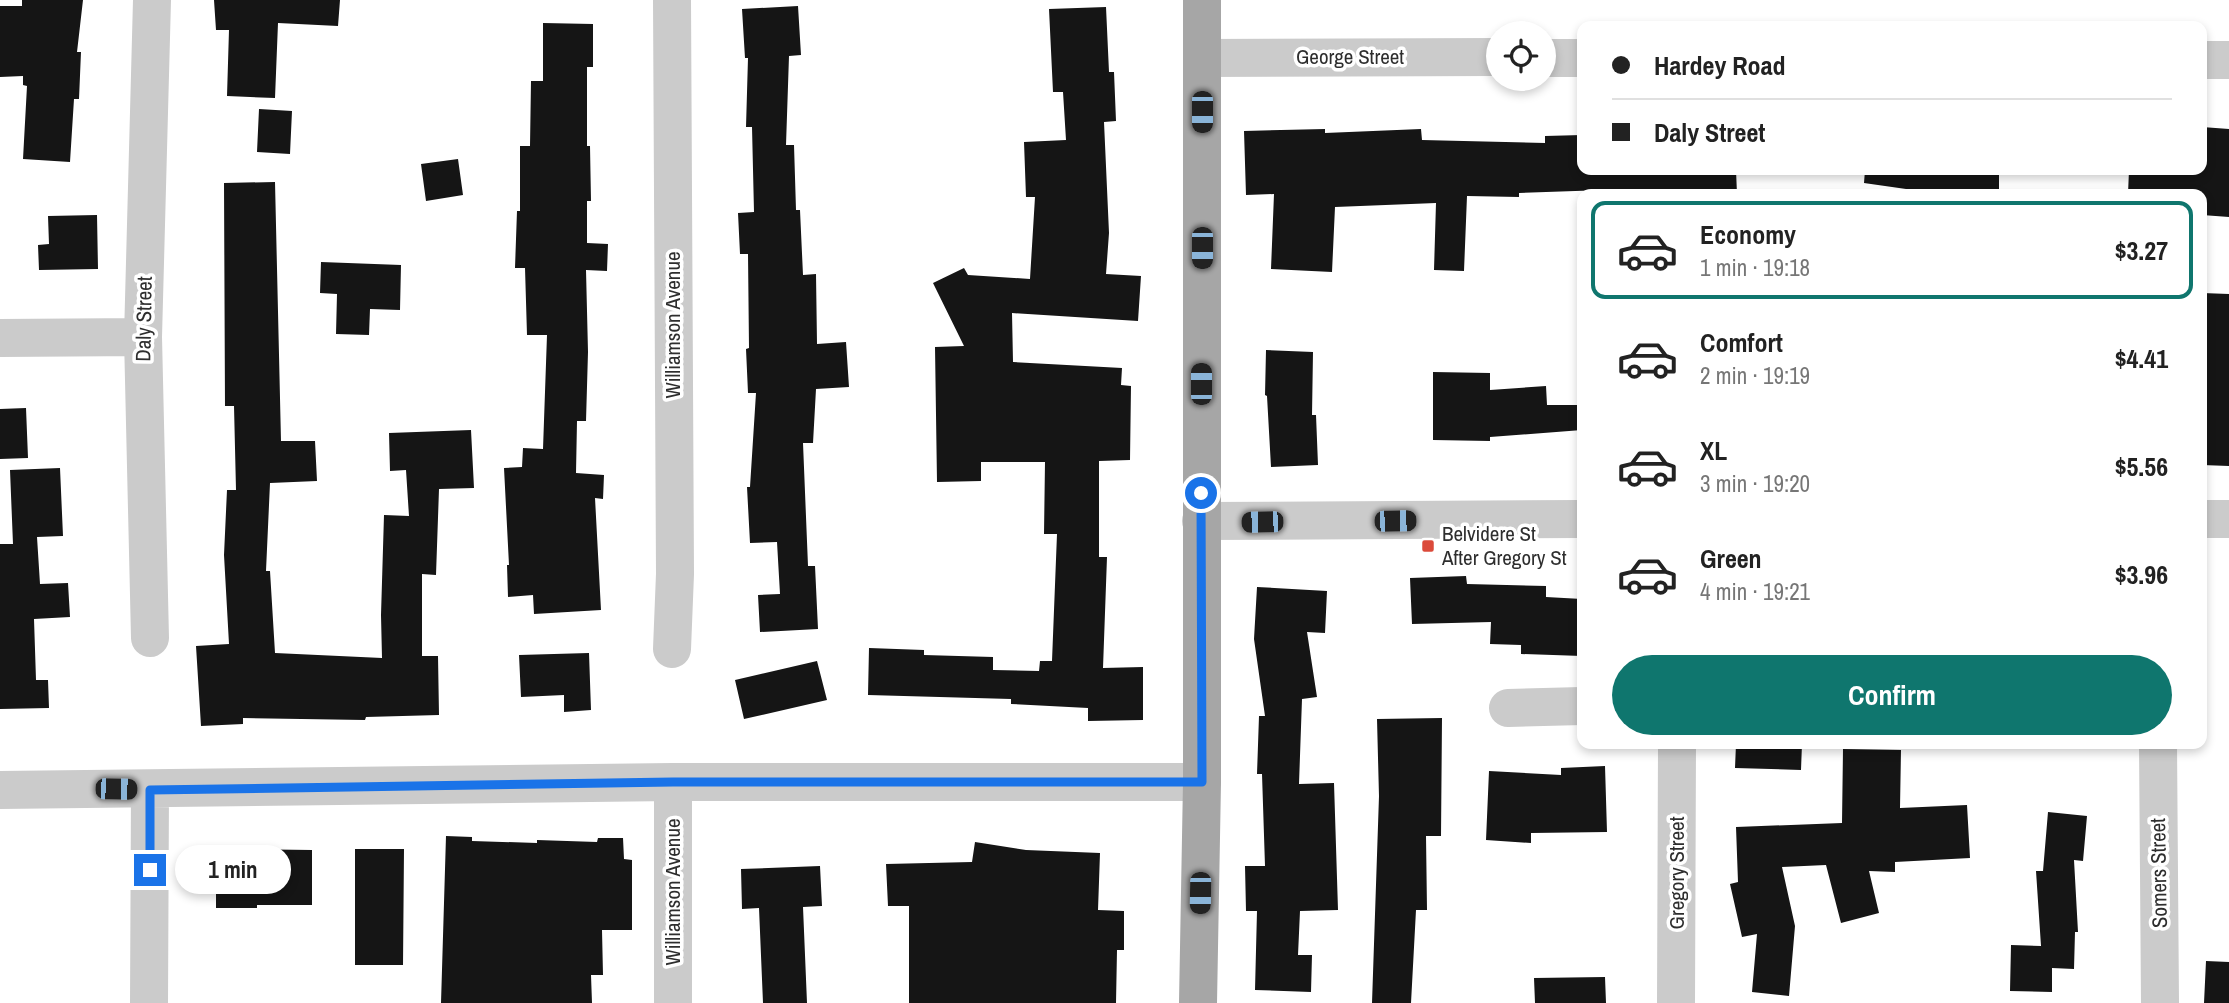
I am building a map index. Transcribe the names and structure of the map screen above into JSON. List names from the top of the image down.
{
  "streets": {
    "street": [
      "George Street",
      "Daly Street",
      "Williamson Avenue",
      "Gregory Street",
      "Somers Street"
    ]
  },
  "places": {
    "transit": ["Belvidere St After Gregory St"]
  },
  "page": {
    "banner": ["Hardey Road", "Daly Street"],
    "list": [
      {
        "name": "Economy",
        "note": "1 min · 19:18",
        "value": "$3.27"
      },
      {
        "name": "Comfort",
        "note": "2 min · 19:19",
        "value": "$4.41"
      },
      {
        "name": "XL",
        "note": "3 min · 19:20",
        "value": "$5.56"
      },
      {
        "name": "Green",
        "note": "4 min · 19:21",
        "value": "$3.96"
      }
    ],
    "buttons": "Confirm",
    "bubble": "1 min"
  }
}
